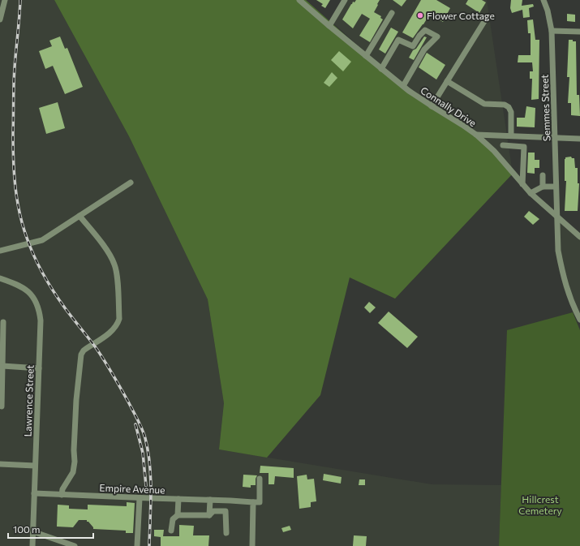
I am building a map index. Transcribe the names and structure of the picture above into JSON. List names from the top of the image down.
{
  "streets": {
    "street": [
      "Connally Drive",
      "Semmes Street",
      "Lawrence Street",
      "Empire Avenue"
    ]
  },
  "crossings": [
    ["Connally Drive", "Semmes Street"],
    ["Lawrence Street", "Empire Avenue"]
  ],
  "parks": ["Hillcrest Cemetery"],
  "places": ["Flower Cottage"],
  "scale_bar": "100 m"
}
